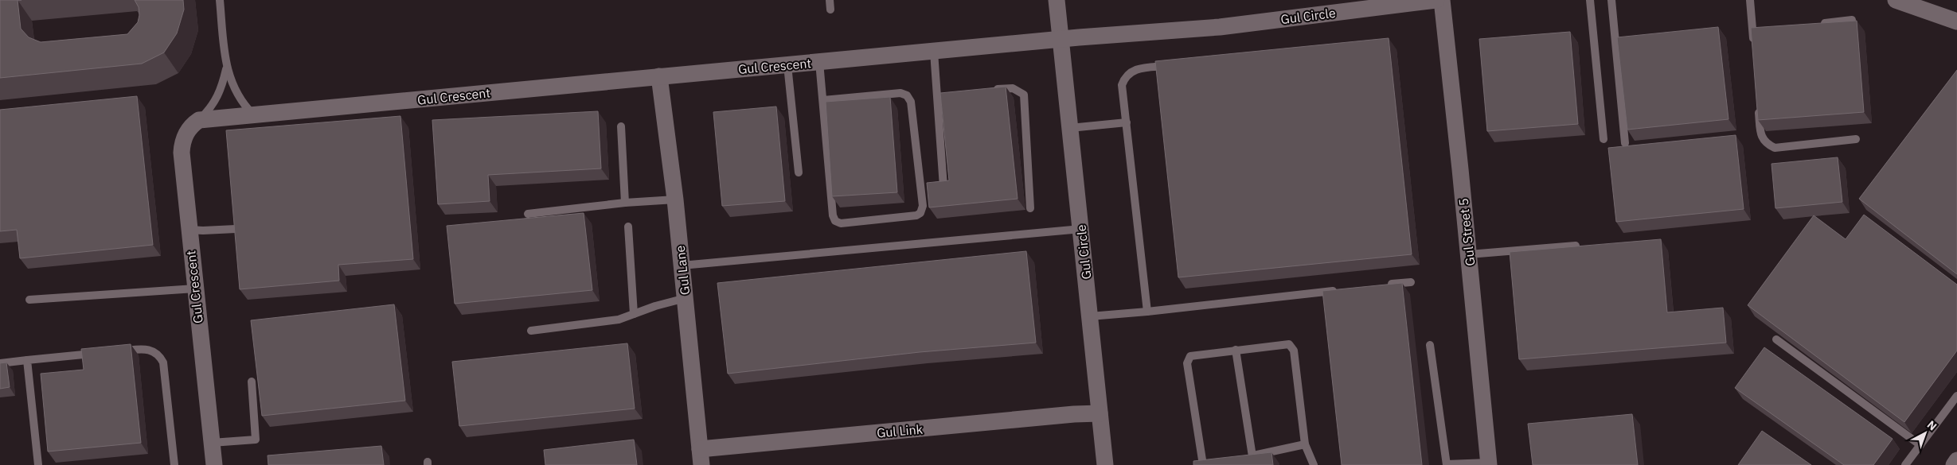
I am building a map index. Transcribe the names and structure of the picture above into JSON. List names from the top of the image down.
{
  "streets": {
    "street": [
      "Gul Circle",
      "Gul Crescent",
      "Gul Street 5",
      "Gul Lane",
      "Gul Link"
    ]
  },
  "crossings": [
    ["Gul Circle", "Gul Crescent"],
    ["Gul Circle", "Gul Link"],
    ["Gul Crescent", "Gul Lane"],
    ["Gul Lane", "Gul Link"]
  ],
  "north": "top right"
}
